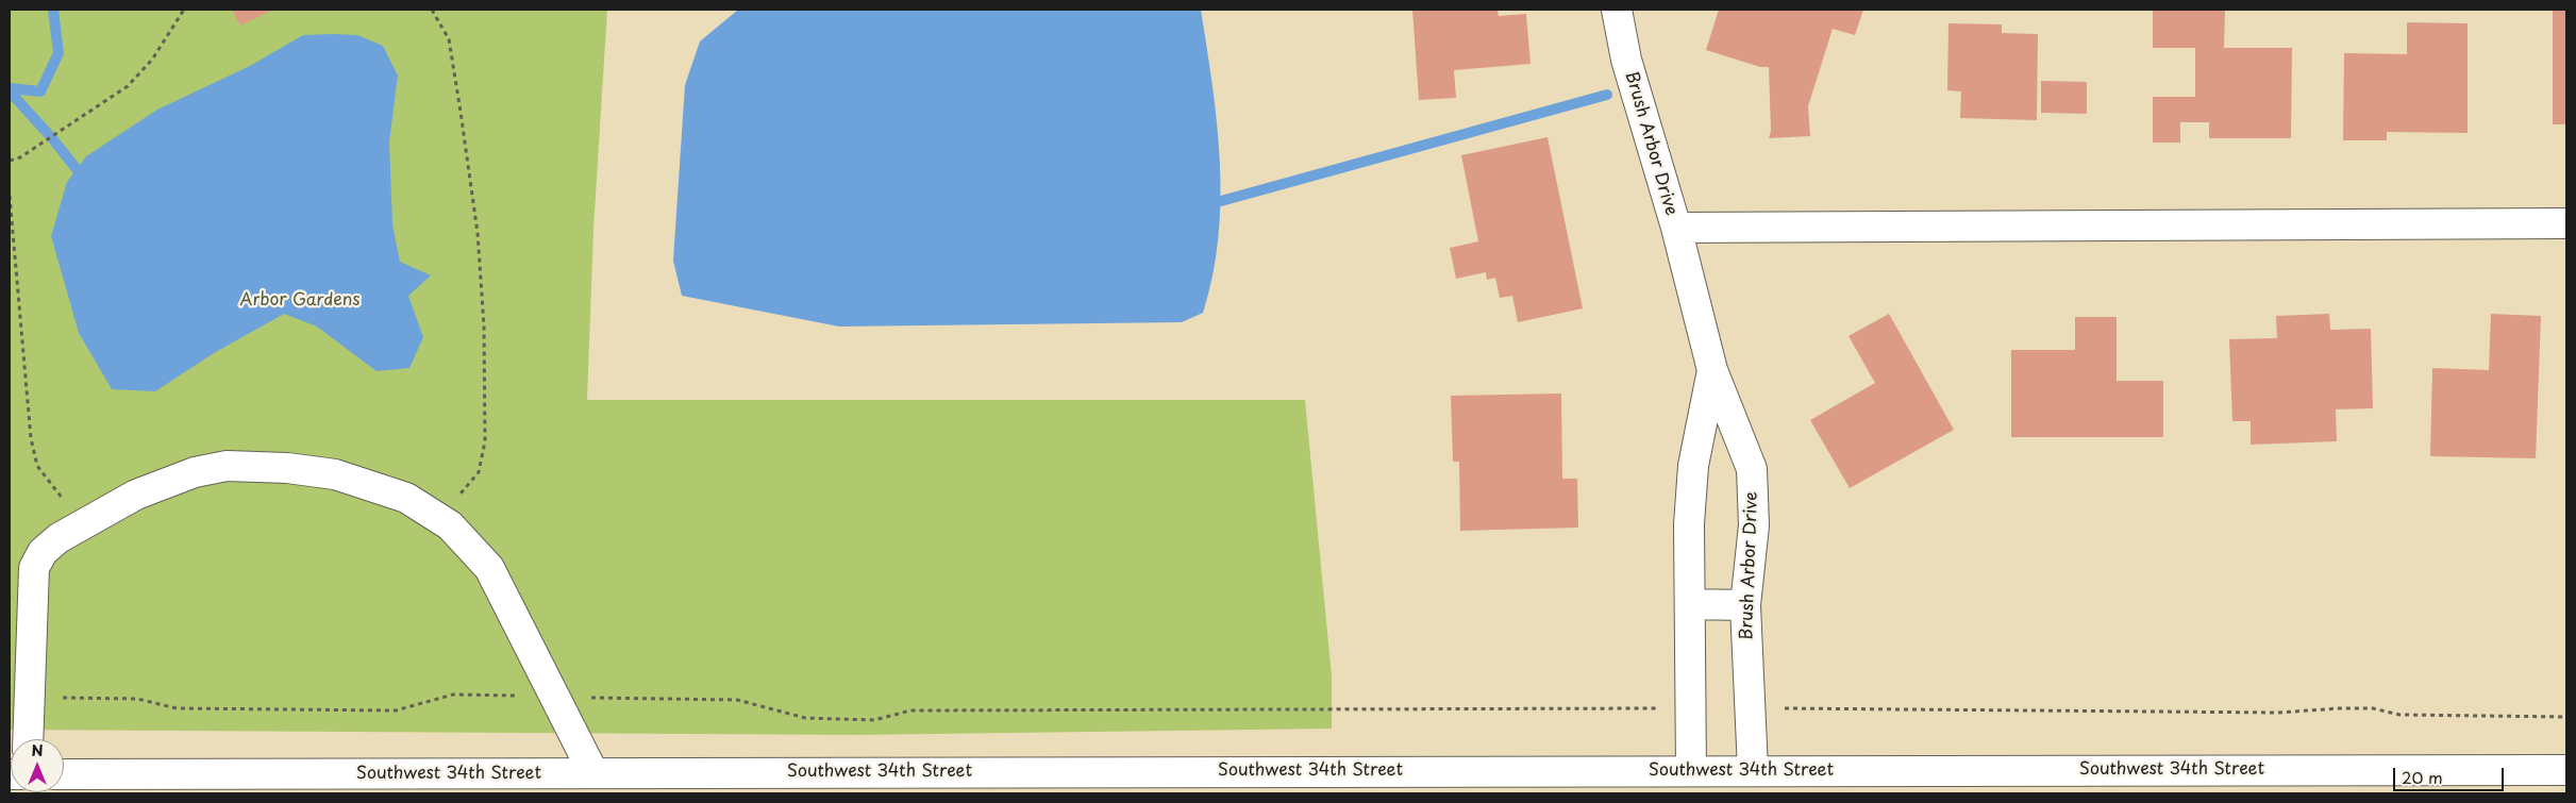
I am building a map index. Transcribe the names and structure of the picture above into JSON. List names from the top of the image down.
{
  "streets": {
    "street": ["Brush Arbor Drive", "Southwest 34th Street"]
  },
  "crossings": [
    ["Brush Arbor Drive", "Southwest 34th Street"]
  ],
  "parks": ["Arbor Gardens"],
  "scale_bar": "20 m",
  "north": "top"
}
